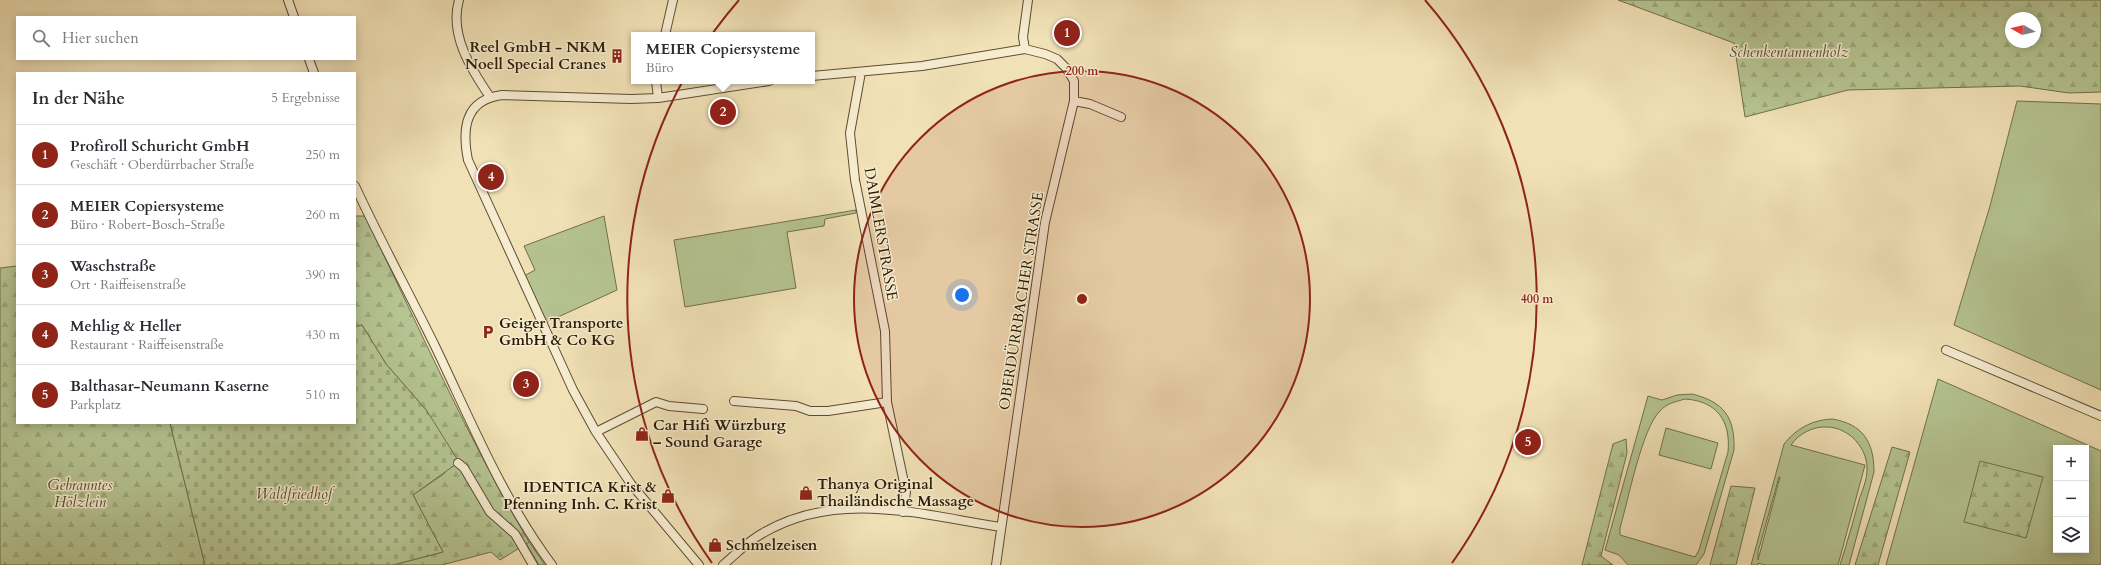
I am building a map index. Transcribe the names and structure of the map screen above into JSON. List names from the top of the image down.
{
  "streets": {
    "street": ["DAIMLERSTRASSE", "OBERDÜRRBACHER STRASSE"]
  },
  "parks": ["Schenkentannenholz", "Gebranntes Hölzlein", "Waldfriedhof"],
  "places": {
    "building": ["Reel GmbH - NKM Noell Special Cranes"],
    "parking": ["Geiger Transporte GmbH & Co KG"],
    "shop": [
      "Car Hifi Würzburg – Sound Garage",
      "Thanya Original Thailändische Massage",
      "IDENTICA Krist & Pfenning Inh. C. Krist",
      "Schmelzeisen"
    ]
  },
  "north": "left",
  "page": {
    "search": "Hier suchen",
    "pins": [
      "1",
      "2",
      "4",
      "3",
      "5"
    ],
    "popup": ["MEIER Copiersysteme", "Büro"],
    "heading": ["In der Nähe", "5 Ergebnisse"],
    "list": [
      {
        "mark": "1",
        "name": "Profiroll Schuricht GmbH",
        "note": "Geschäft · Oberdürrbacher Straße",
        "value": "250 m"
      },
      {
        "mark": "2",
        "name": "MEIER Copiersysteme",
        "note": "Büro · Robert-Bosch-Straße",
        "value": "260 m"
      },
      {
        "mark": "3",
        "name": "Waschstraße",
        "note": "Ort · Raiffeisenstraße",
        "value": "390 m"
      },
      {
        "mark": "4",
        "name": "Mehlig & Heller",
        "note": "Restaurant · Raiffeisenstraße",
        "value": "430 m"
      },
      {
        "mark": "5",
        "name": "Balthasar-Neumann Kaserne",
        "note": "Parkplatz",
        "value": "510 m"
      }
    ],
    "map_buttons": ["+", "−"]
  },
  "rings": ["200 m", "400 m"]
}
